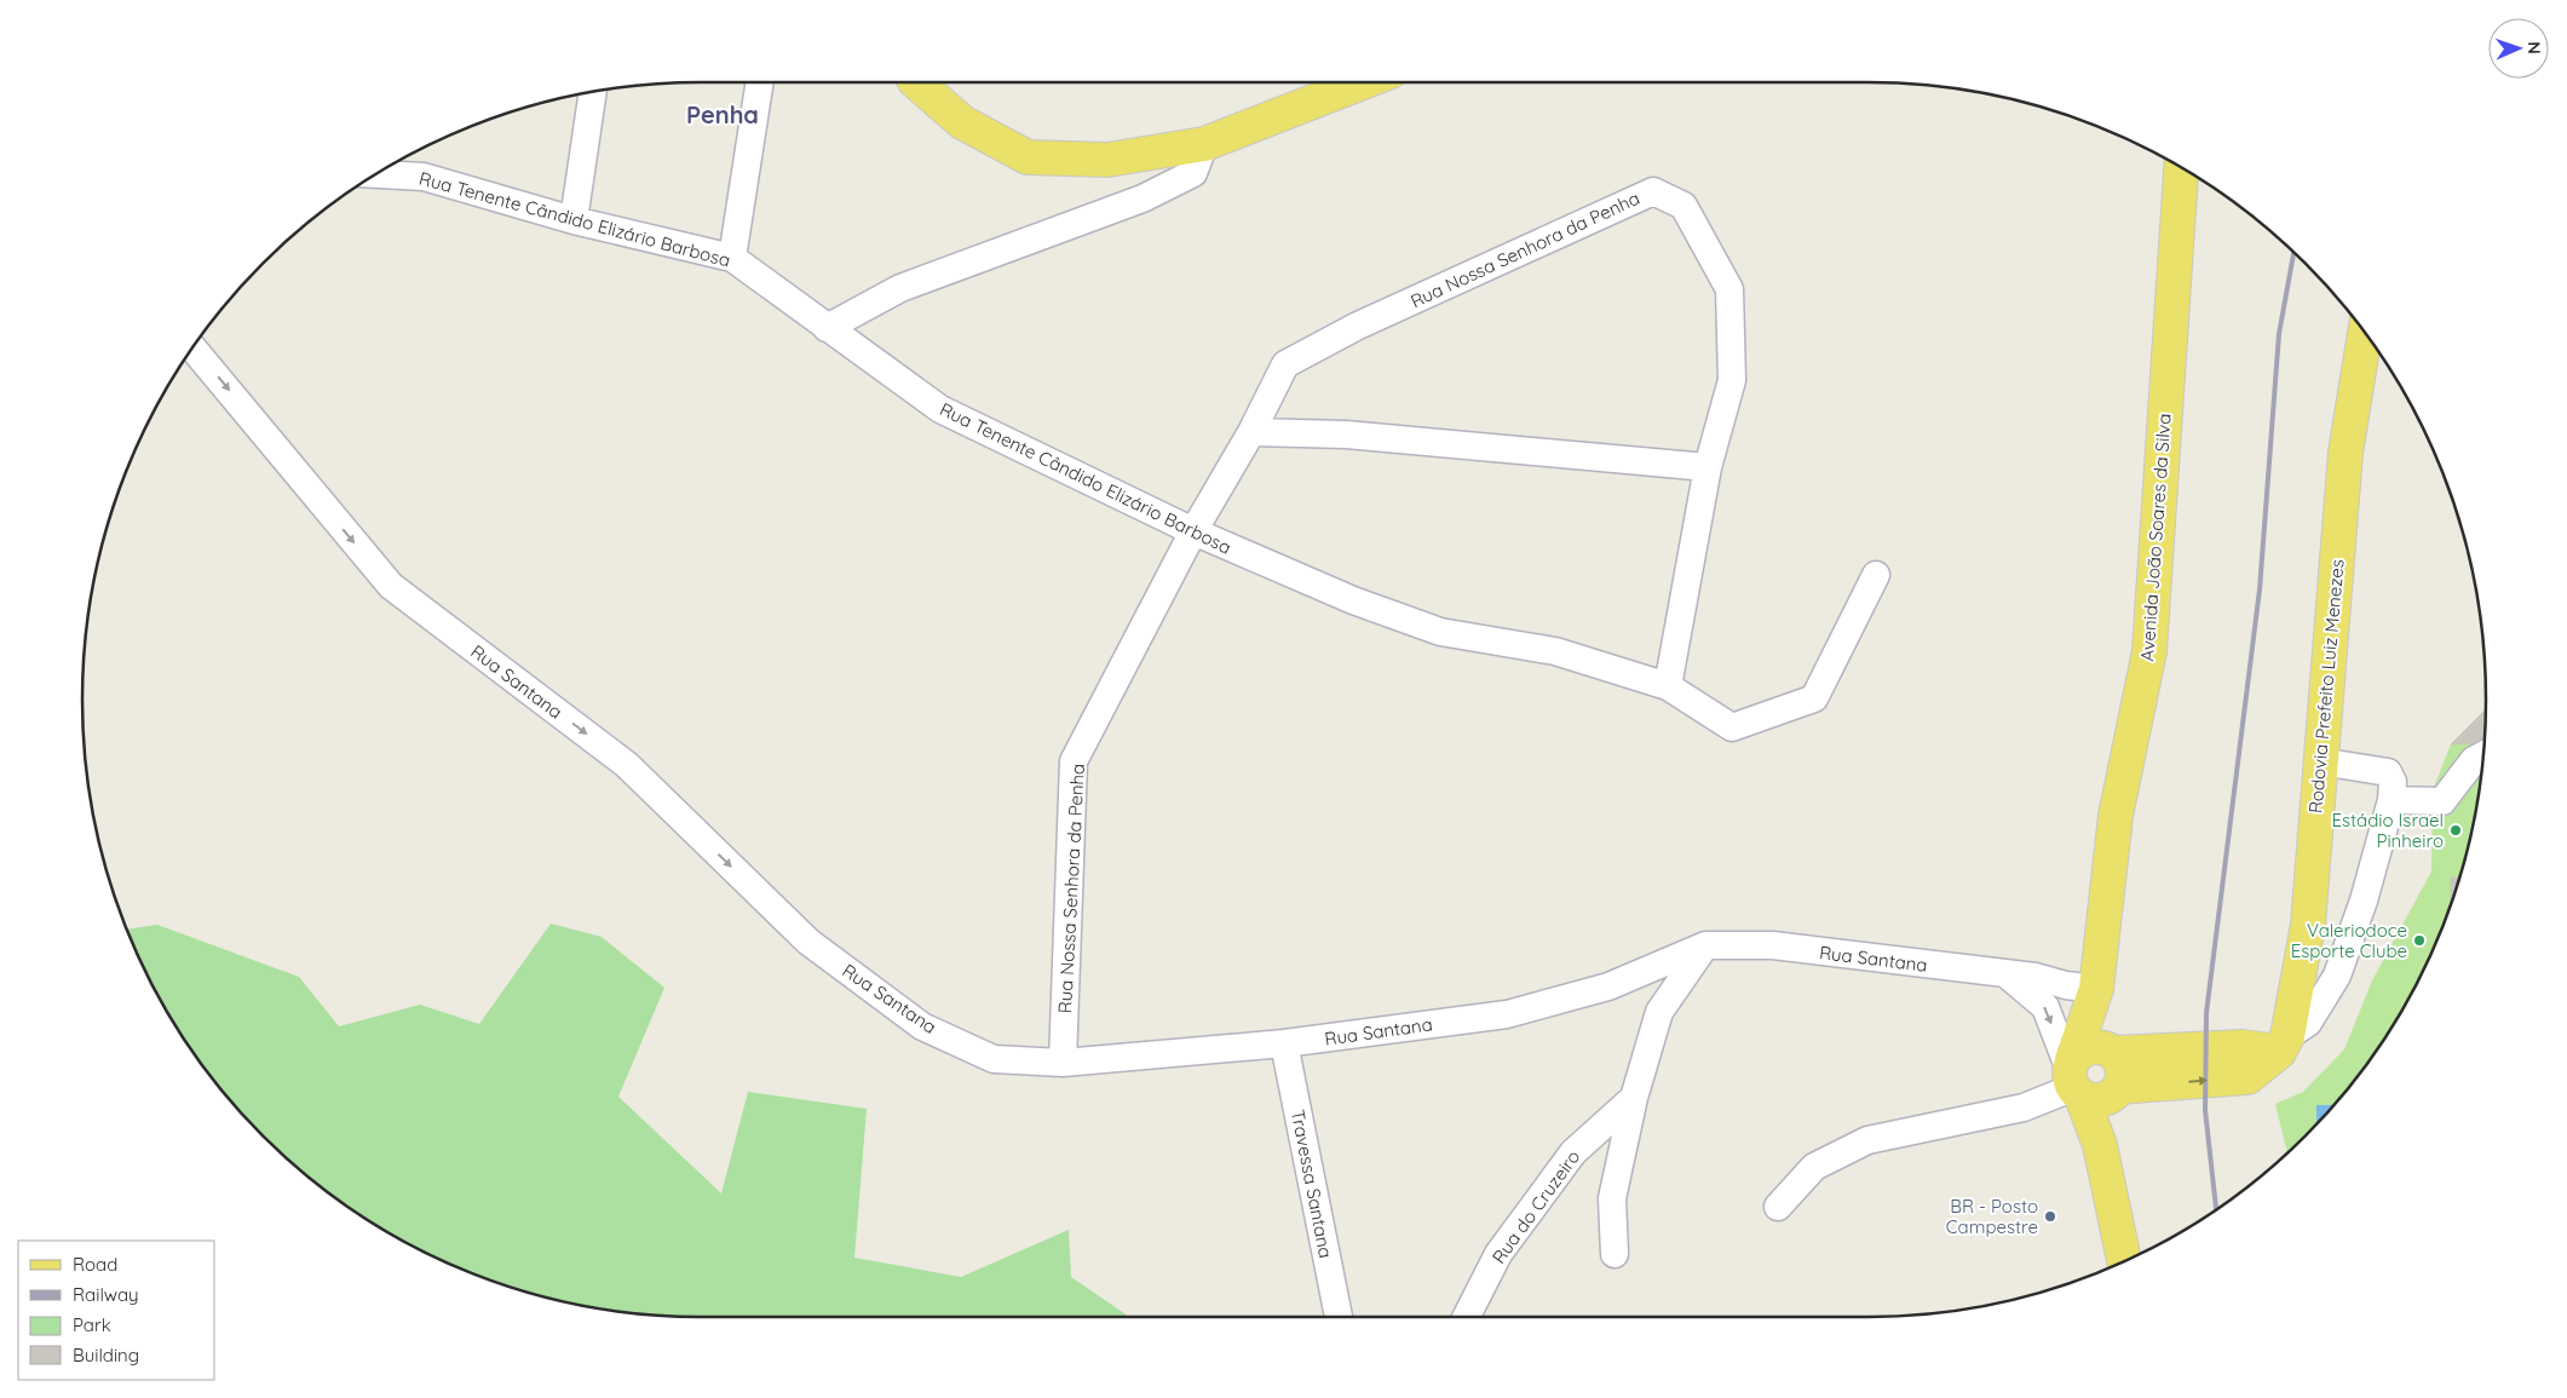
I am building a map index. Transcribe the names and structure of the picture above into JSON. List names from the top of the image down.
{
  "streets": {
    "main road": ["Avenida João Soares da Silva", "Rodovia Prefeito Luiz Menezes"],
    "street": [
      "Rua Tenente Cândido Elizário Barbosa",
      "Rua Nossa Senhora da Penha",
      "Rua Santana",
      "Travessa Santana",
      "Rua do Cruzeiro"
    ]
  },
  "crossings": [
    ["Rua Tenente Cândido Elizário Barbosa", "Rua Nossa Senhora da Penha"],
    ["Rua Nossa Senhora da Penha", "Rua Santana"],
    ["Avenida João Soares da Silva", "Rua Santana"],
    ["Rua Santana", "Travessa Santana"]
  ],
  "one_way": ["Rua Santana"],
  "districts": ["Penha"],
  "places": ["Estádio Israel Pinheiro", "Valeriodoce Esporte Clube", "BR - Posto Campestre"],
  "legend": [
    "Road",
    "Railway",
    "Park",
    "Building"
  ],
  "north": "right"
}
